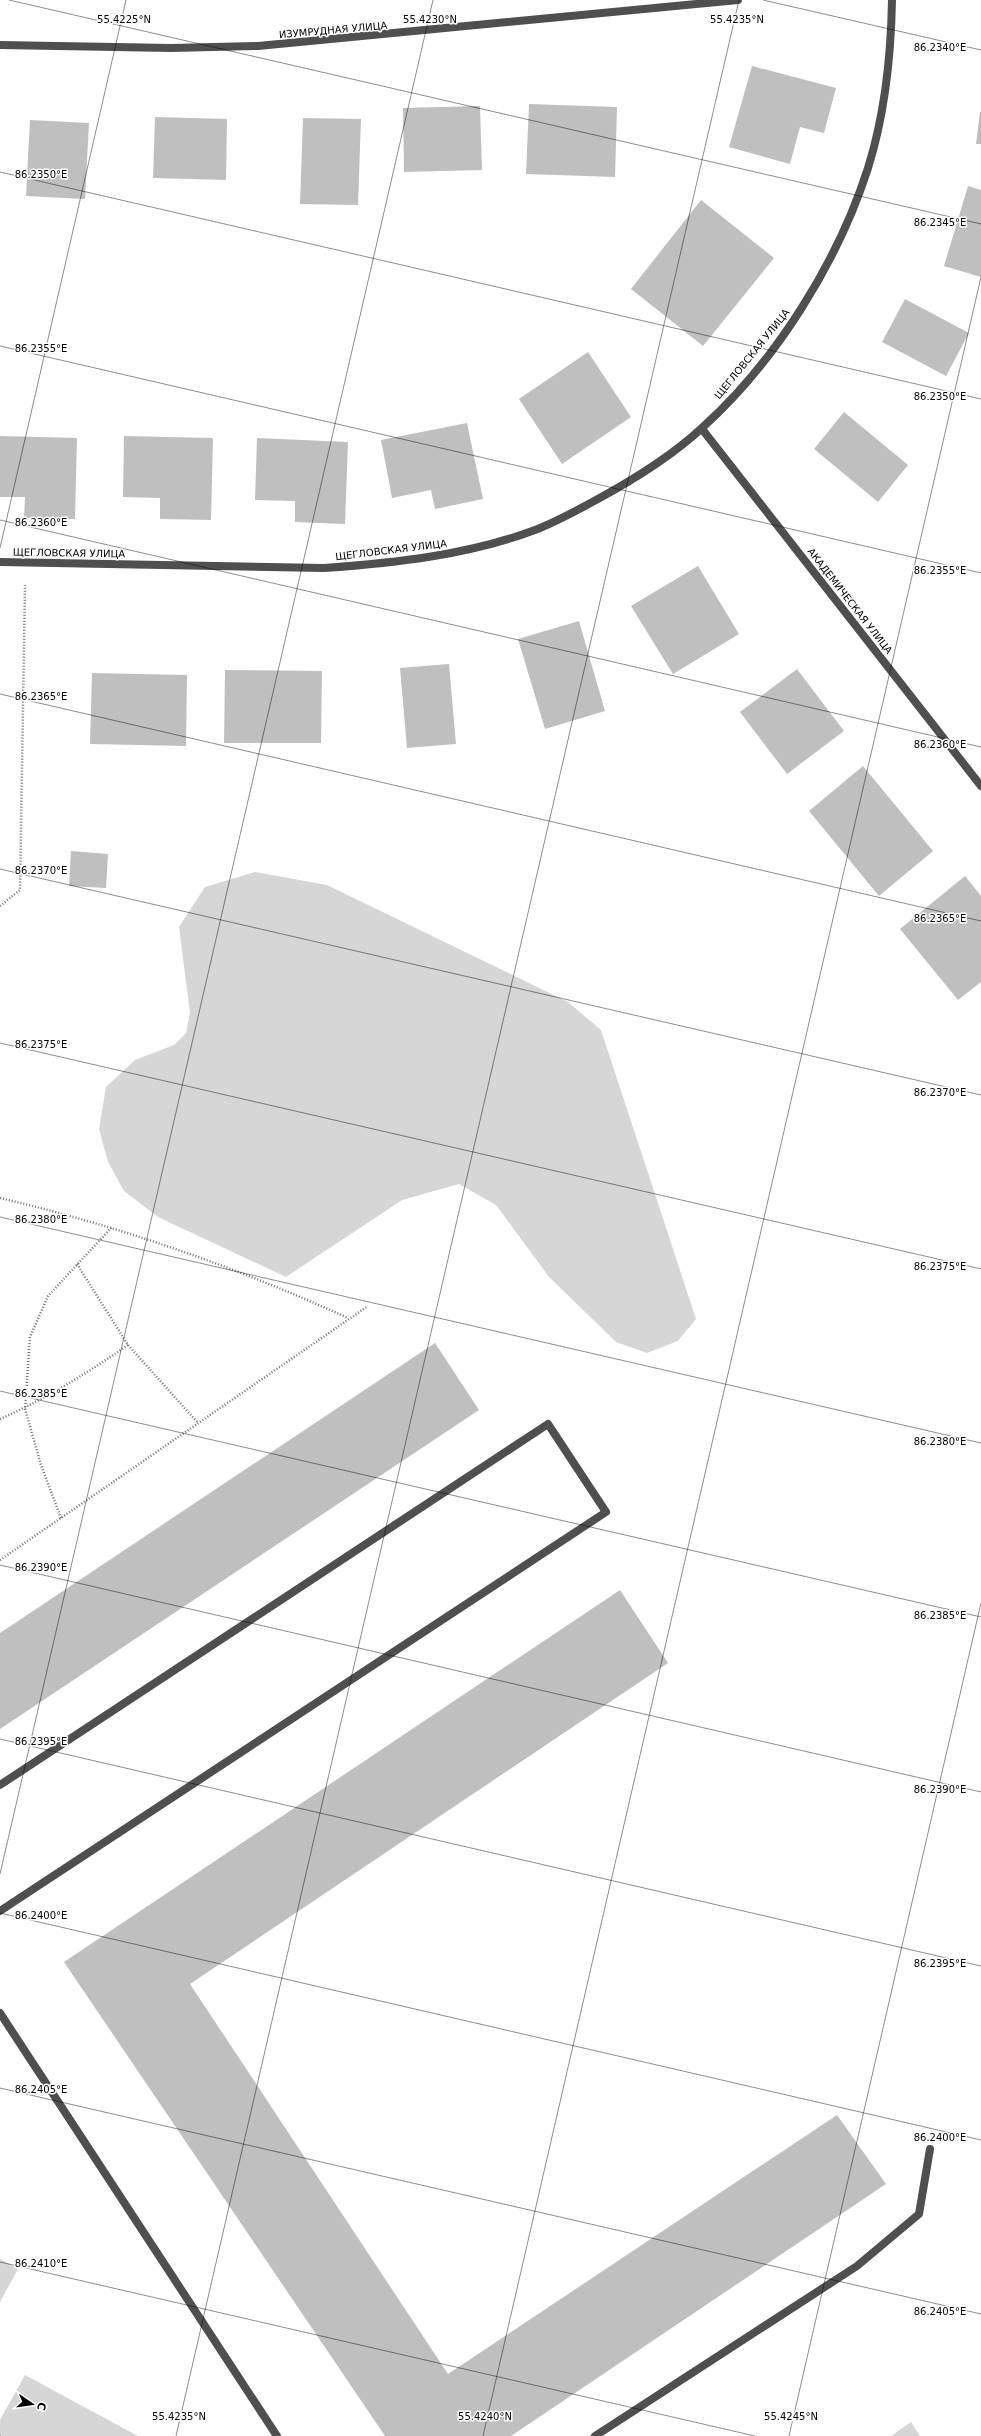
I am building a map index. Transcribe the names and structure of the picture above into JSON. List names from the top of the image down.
{
  "streets": {
    "street": ["ИЗУМРУДНАЯ УЛИЦА", "ЩЕГЛОВСКАЯ УЛИЦА", "АКАДЕМИЧЕСКАЯ УЛИЦА"]
  },
  "crossings": [
    ["ЩЕГЛОВСКАЯ УЛИЦА", "АКАДЕМИЧЕСКАЯ УЛИЦА"]
  ],
  "north": "right",
  "coordinates": [
    "55.4225°N",
    "55.4230°N",
    "55.4235°N",
    "86.2340°E",
    "86.2350°E",
    "86.2345°E",
    "86.2355°E",
    "86.2360°E",
    "86.2365°E",
    "86.2370°E",
    "86.2375°E",
    "86.2380°E",
    "86.2385°E",
    "86.2390°E",
    "86.2395°E",
    "86.2400°E",
    "86.2405°E",
    "86.2410°E",
    "55.4240°N",
    "55.4245°N"
  ]
}
